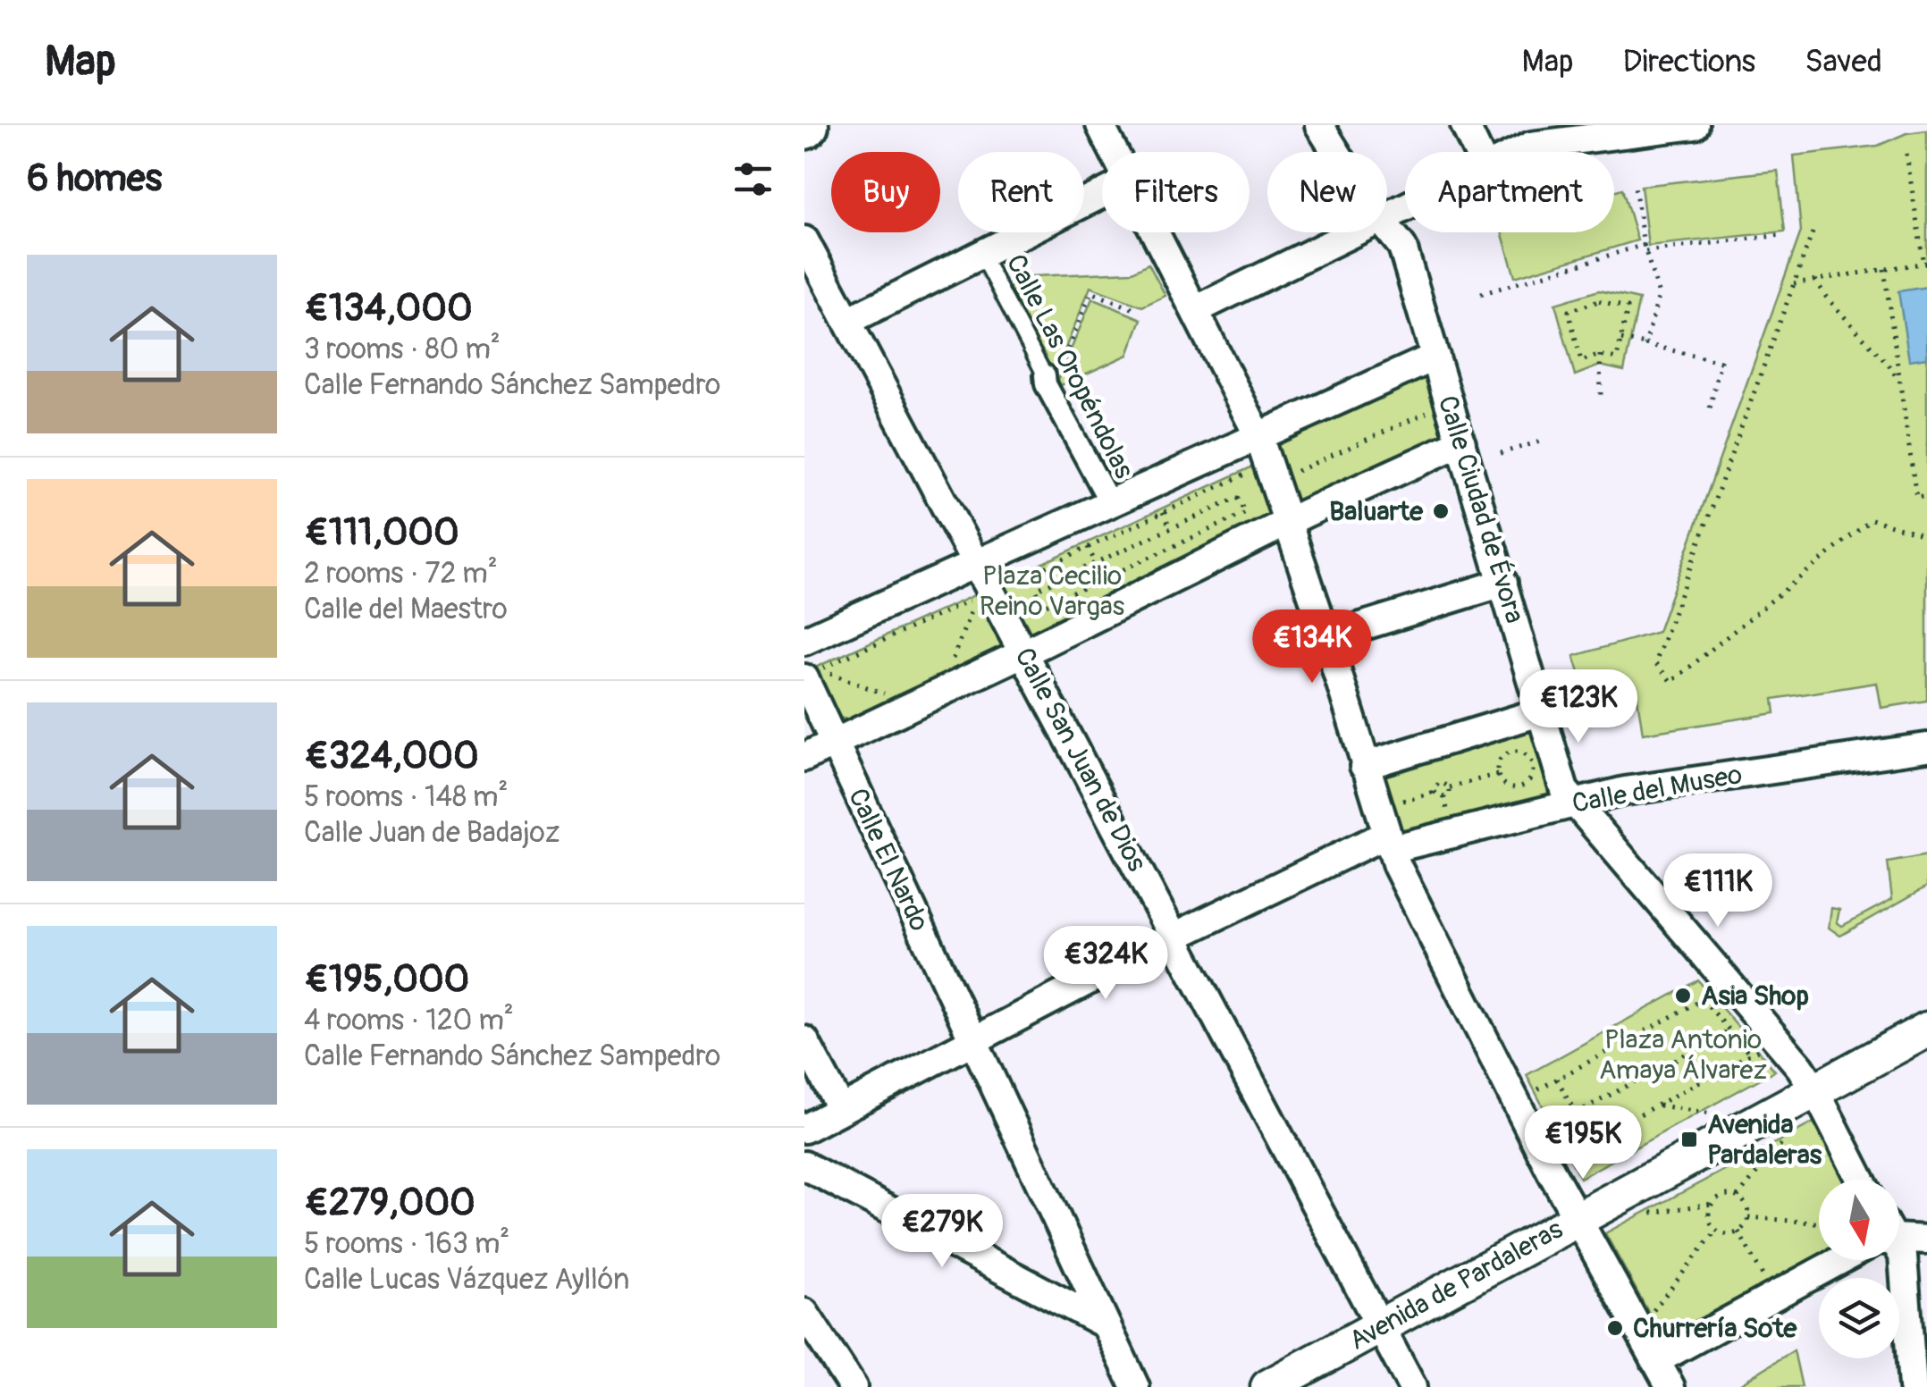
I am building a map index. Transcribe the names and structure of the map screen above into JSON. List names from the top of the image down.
{
  "streets": {
    "street": [
      "Calle Las Oropéndolas",
      "Calle Ciudad de Évora",
      "Calle San Juan de Dios",
      "Calle del Museo",
      "Calle El Nardo",
      "Avenida de Pardaleras"
    ]
  },
  "crossings": [
    ["Calle Ciudad de Évora", "Calle del Museo"],
    ["Calle Ciudad de Évora", "Avenida de Pardaleras"],
    ["Calle San Juan de Dios", "Calle del Museo"],
    ["Calle San Juan de Dios", "Avenida de Pardaleras"],
    ["Calle del Museo", "Calle El Nardo"]
  ],
  "parks": ["Plaza Cecilio Reino Vargas", "Plaza Antonio Amaya Álvarez"],
  "places": {
    "other": ["Baluarte", "Asia Shop", "Churrería Sote"],
    "transit": ["Avenida Pardaleras"]
  },
  "north": "bottom",
  "page": {
    "header": "Map",
    "nav": ["Map", "Directions", "Saved"],
    "heading": "6 homes",
    "chip": [
      "Buy",
      "Rent",
      "Filters",
      "New",
      "Apartment"
    ],
    "list": [
      {
        "name": "€134,000",
        "note": "3 rooms · 80 m² · Calle Fernando Sánchez Sampedro"
      },
      {
        "name": "€111,000",
        "note": "2 rooms · 72 m² · Calle del Maestro"
      },
      {
        "name": "€324,000",
        "note": "5 rooms · 148 m² · Calle Juan de Badajoz"
      },
      {
        "name": "€195,000",
        "note": "4 rooms · 120 m² · Calle Fernando Sánchez Sampedro"
      },
      {
        "name": "€279,000",
        "note": "5 rooms · 163 m² · Calle Lucas Vázquez Ayllón"
      }
    ],
    "price": [
      "€134K",
      "€123K",
      "€111K",
      "€324K",
      "€195K",
      "€279K"
    ]
  }
}
